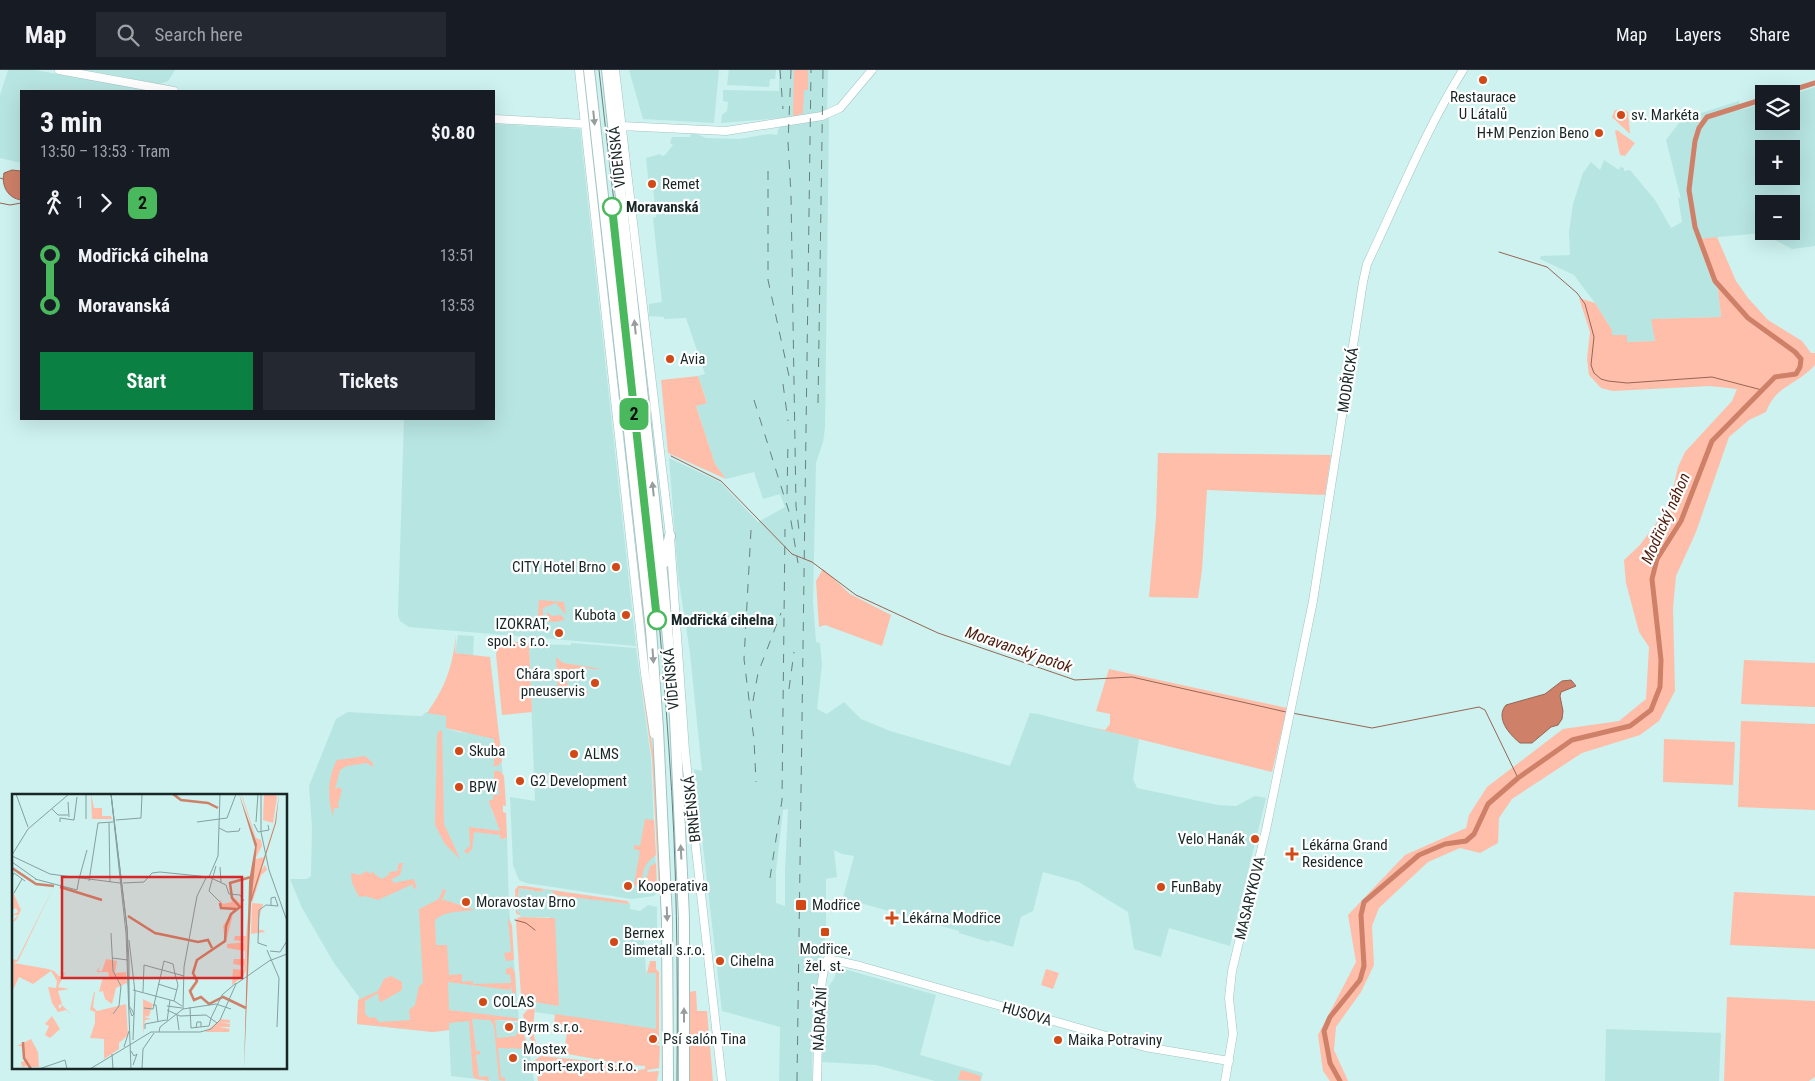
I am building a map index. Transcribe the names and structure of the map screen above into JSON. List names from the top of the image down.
{
  "streets": {
    "highway": ["VÍDEŇSKÁ"],
    "street": [
      "MODŘICKÁ",
      "BRNĚNSKÁ",
      "MASARYKOVA",
      "HUSOVA",
      "NÁDRAŽNÍ"
    ]
  },
  "crossings": [
    ["VÍDEŇSKÁ", "BRNĚNSKÁ"],
    ["MODŘICKÁ", "MASARYKOVA"],
    ["MASARYKOVA", "HUSOVA"],
    ["HUSOVA", "NÁDRAŽNÍ"]
  ],
  "water": ["Modřický náhon", "Moravanský potok"],
  "places": {
    "other": [
      "Restaurace U Látalů",
      "sv. Markéta",
      "H+M Penzion Beno",
      "Remet",
      "Moravanská",
      "Avia",
      "CITY Hotel Brno",
      "Kubota",
      "Modřická cihelna",
      "IZOKRAT, spol. s r.o.",
      "Chára sport pneuservis",
      "Skuba",
      "ALMS",
      "G2 Development",
      "BPW",
      "Velo Hanák",
      "Kooperativa",
      "FunBaby",
      "Moravostav Brno",
      "Bernex Bimetall s.r.o.",
      "Cihelna",
      "COLAS",
      "Byrm s.r.o.",
      "Psí salón Tina",
      "Maika Potraviny",
      "Mostex import-export s.r.o."
    ],
    "health": ["Lékárna Grand Residence", "Lékárna Modřice"],
    "transit": ["Modřice", "Modřice, žel. st."]
  },
  "lines": ["tram line 2"],
  "page": {
    "header": "Map",
    "search": "Search here",
    "nav": ["Map", "Layers", "Share"],
    "on_map": "2",
    "map_buttons": ["+", "−"],
    "heading": ["3 min", "13:50 – 13:53 · Tram", "$0.80"],
    "legs": ["1", "2"],
    "list": [
      {
        "name": "Modřická cihelna",
        "value": "13:51"
      },
      {
        "name": "Moravanská",
        "value": "13:53"
      }
    ],
    "buttons": ["Start", "Tickets"]
  }
}
